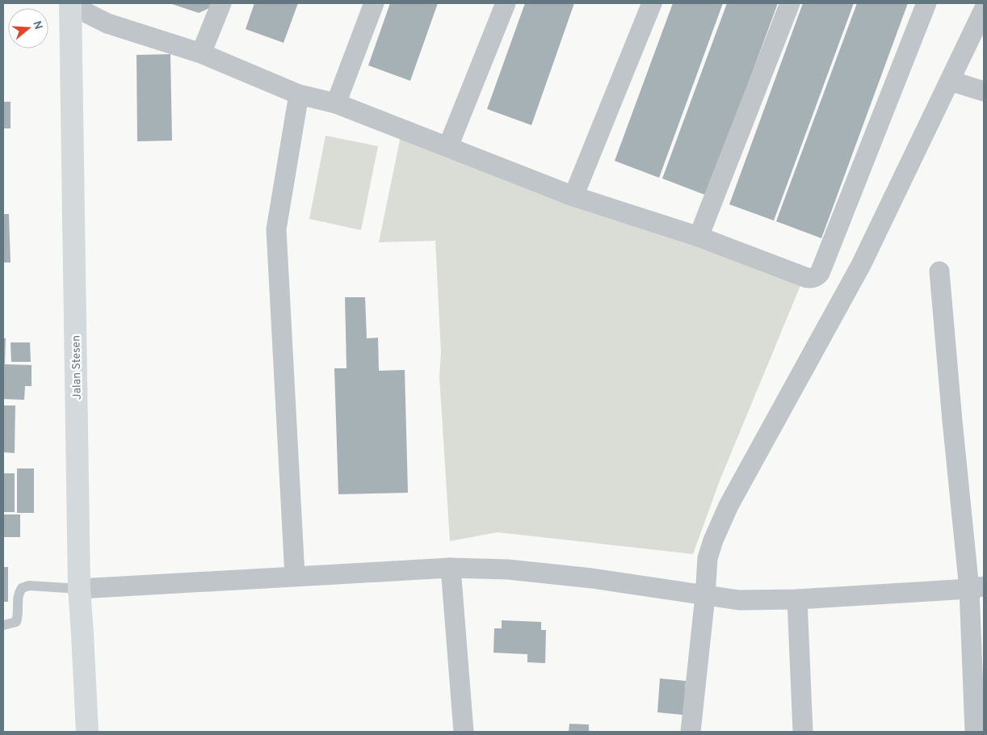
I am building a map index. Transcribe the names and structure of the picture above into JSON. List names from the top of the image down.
{
  "streets": {
    "main road": ["Jalan Stesen"]
  },
  "north": "right"
}
